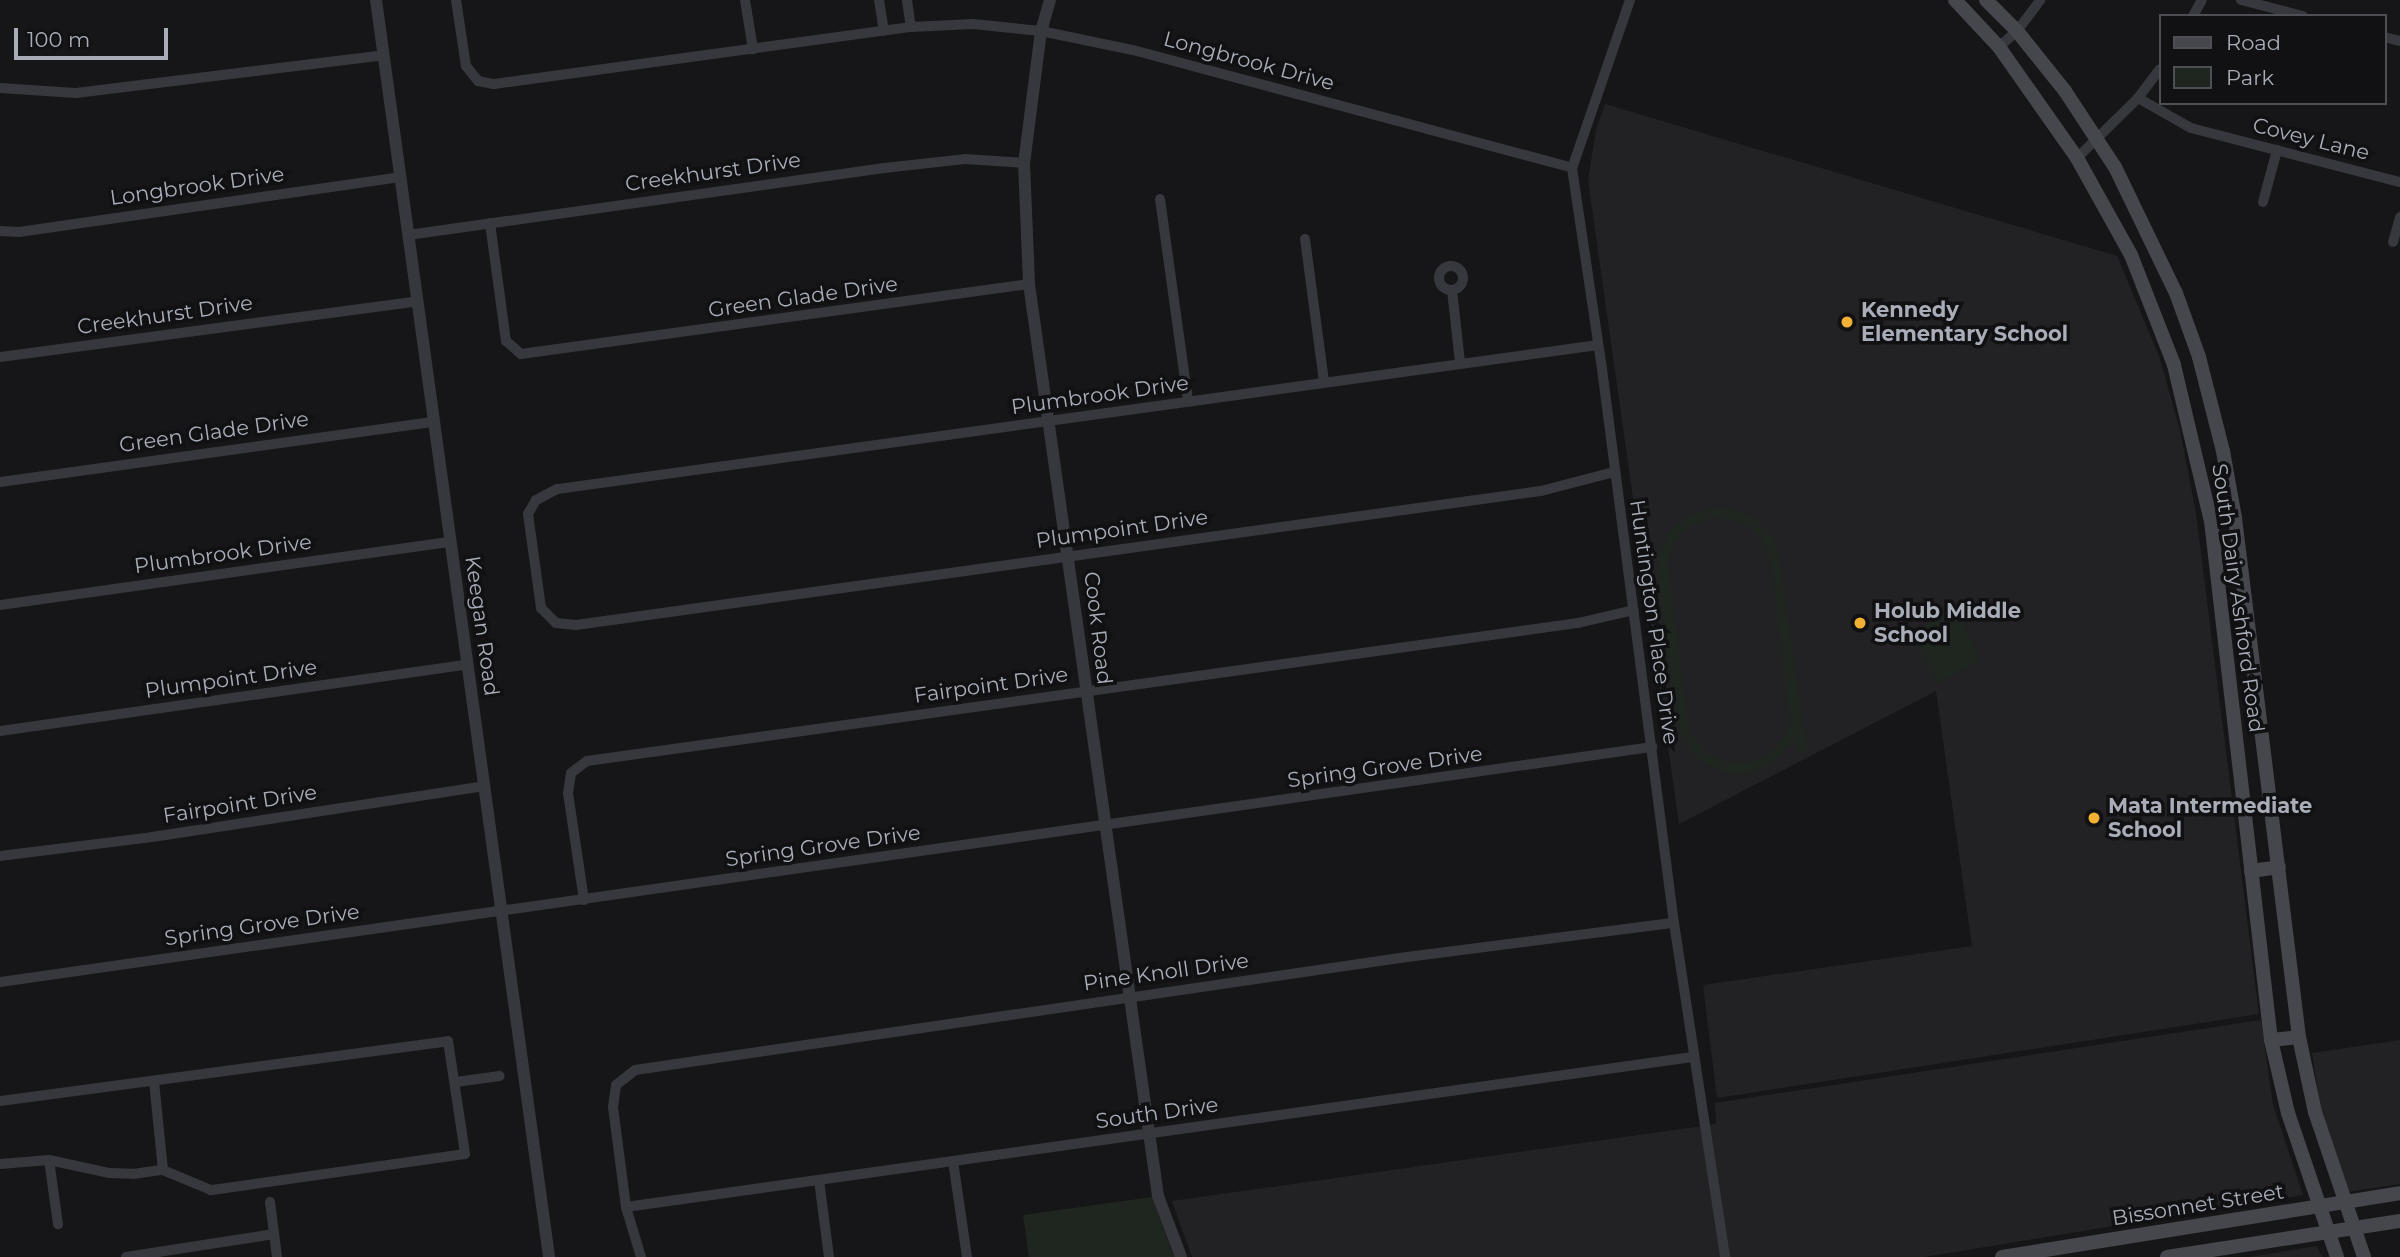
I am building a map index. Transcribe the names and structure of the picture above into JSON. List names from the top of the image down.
{
  "streets": {
    "main road": ["South Dairy Ashford Road", "Bissonnet Street"],
    "street": [
      "Longbrook Drive",
      "Covey Lane",
      "Creekhurst Drive",
      "Green Glade Drive",
      "Plumbrook Drive",
      "Plumpoint Drive",
      "Huntington Place Drive",
      "Keegan Road",
      "Cook Road",
      "Fairpoint Drive",
      "Spring Grove Drive",
      "Pine Knoll Drive",
      "South Drive"
    ]
  },
  "crossings": [
    ["Longbrook Drive", "Huntington Place Drive"],
    ["Longbrook Drive", "Keegan Road"],
    ["Longbrook Drive", "Cook Road"],
    ["Creekhurst Drive", "Green Glade Drive"],
    ["Creekhurst Drive", "Keegan Road"],
    ["Creekhurst Drive", "Cook Road"],
    ["Green Glade Drive", "Keegan Road"],
    ["Green Glade Drive", "Cook Road"],
    ["Plumbrook Drive", "Plumpoint Drive"],
    ["Plumbrook Drive", "Huntington Place Drive"],
    ["Plumbrook Drive", "Keegan Road"],
    ["Plumbrook Drive", "Cook Road"],
    ["Plumpoint Drive", "Huntington Place Drive"],
    ["Plumpoint Drive", "Keegan Road"],
    ["Plumpoint Drive", "Cook Road"],
    ["South Dairy Ashford Road", "Bissonnet Street"],
    ["Huntington Place Drive", "Fairpoint Drive"],
    ["Huntington Place Drive", "Spring Grove Drive"],
    ["Huntington Place Drive", "Pine Knoll Drive"],
    ["Huntington Place Drive", "South Drive"],
    ["Keegan Road", "Fairpoint Drive"],
    ["Keegan Road", "Spring Grove Drive"],
    ["Cook Road", "Fairpoint Drive"],
    ["Cook Road", "Spring Grove Drive"],
    ["Cook Road", "Pine Knoll Drive"],
    ["Cook Road", "South Drive"],
    ["Fairpoint Drive", "Spring Grove Drive"],
    ["Pine Knoll Drive", "South Drive"]
  ],
  "places": ["Kennedy Elementary School", "Holub Middle School", "Mata Intermediate School"],
  "legend": ["Road", "Park"],
  "scale_bar": "100 m"
}
